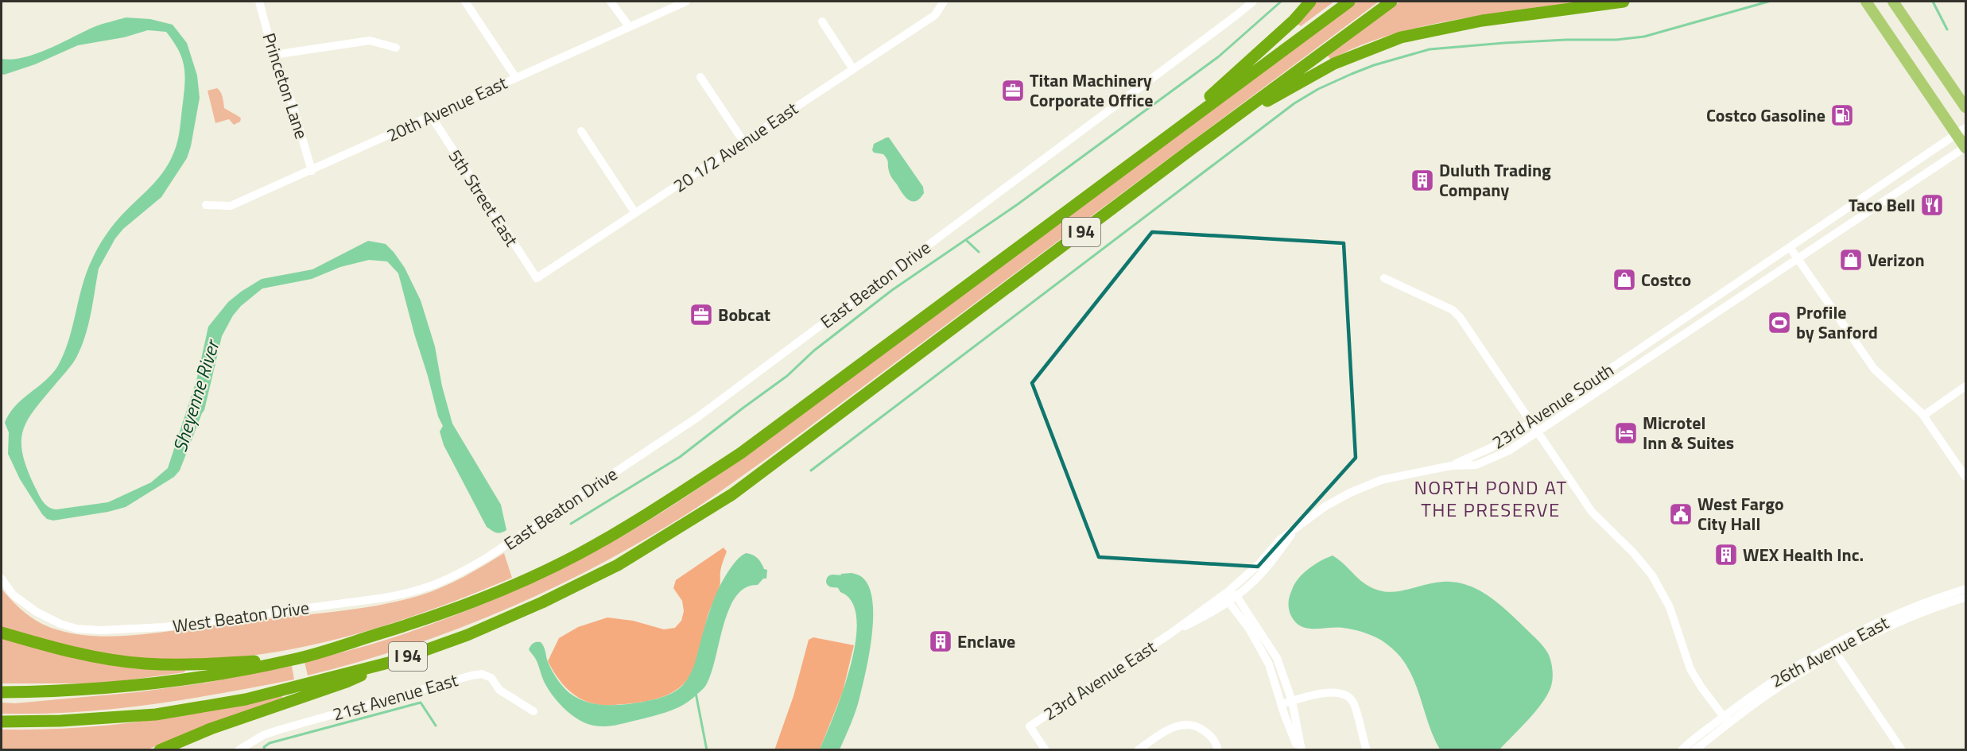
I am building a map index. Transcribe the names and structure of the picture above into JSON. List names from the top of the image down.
{
  "streets": {
    "highway": ["I 94"],
    "street": [
      "Princeton Lane",
      "20th Avenue East",
      "20 1/2 Avenue East",
      "5th Street East",
      "East Beaton Drive",
      "23rd Avenue South",
      "West Beaton Drive",
      "26th Avenue East",
      "23rd Avenue East",
      "21st Avenue East"
    ]
  },
  "crossings": [
    ["Princeton Lane", "20th Avenue East"],
    ["20th Avenue East", "5th Street East"],
    ["20 1/2 Avenue East", "5th Street East"],
    ["East Beaton Drive", "West Beaton Drive"],
    ["23rd Avenue South", "23rd Avenue East"]
  ],
  "districts": ["NORTH POND AT THE PRESERVE"],
  "water": ["Sheyenne River"],
  "places": {
    "office": ["Titan Machinery Corporate Office", "Bobcat"],
    "fuel station": ["Costco Gasoline"],
    "building": ["Duluth Trading Company", "WEX Health Inc.", "Enclave"],
    "restaurant": ["Taco Bell"],
    "shop": ["Verizon", "Costco"],
    "sports": ["Profile by Sanford"],
    "hotel": ["Microtel Inn & Suites"],
    "public building": ["West Fargo City Hall"]
  }
}
